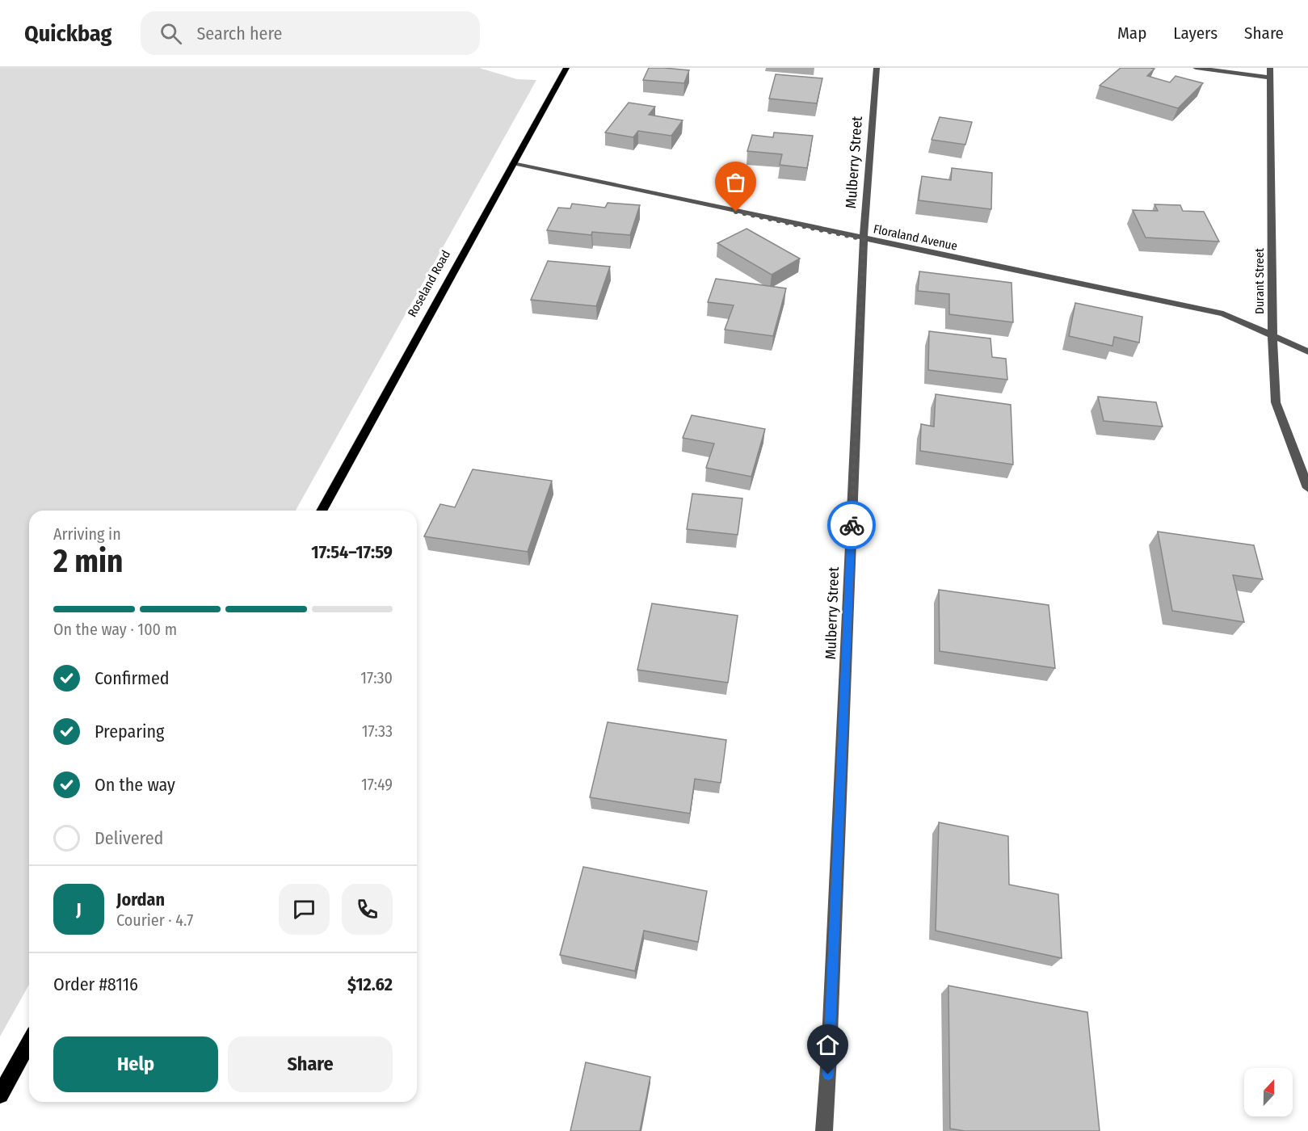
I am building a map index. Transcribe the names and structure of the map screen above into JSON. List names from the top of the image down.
{
  "streets": {
    "main road": ["Roseland Road"],
    "street": ["Mulberry Street", "Floraland Avenue", "Durant Street"]
  },
  "crossings": [
    ["Mulberry Street", "Floraland Avenue"],
    ["Floraland Avenue", "Durant Street"],
    ["Floraland Avenue", "Roseland Road"]
  ],
  "north": "top",
  "page": {
    "header": "Quickbag",
    "search": "Search here",
    "nav": ["Map", "Layers", "Share"],
    "heading": ["2 min", "Arriving in", "17:54–17:59"],
    "panel": [
      "Jordan",
      "Courier · 4.7",
      "Order #8116",
      "$12.62"
    ],
    "bar": "On the way · 100 m",
    "list": [
      ["Confirmed", "17:30"],
      ["Preparing", "17:33"],
      ["On the way", "17:49"],
      "Delivered"
    ],
    "round": "J",
    "buttons": ["Help", "Share"]
  }
}
